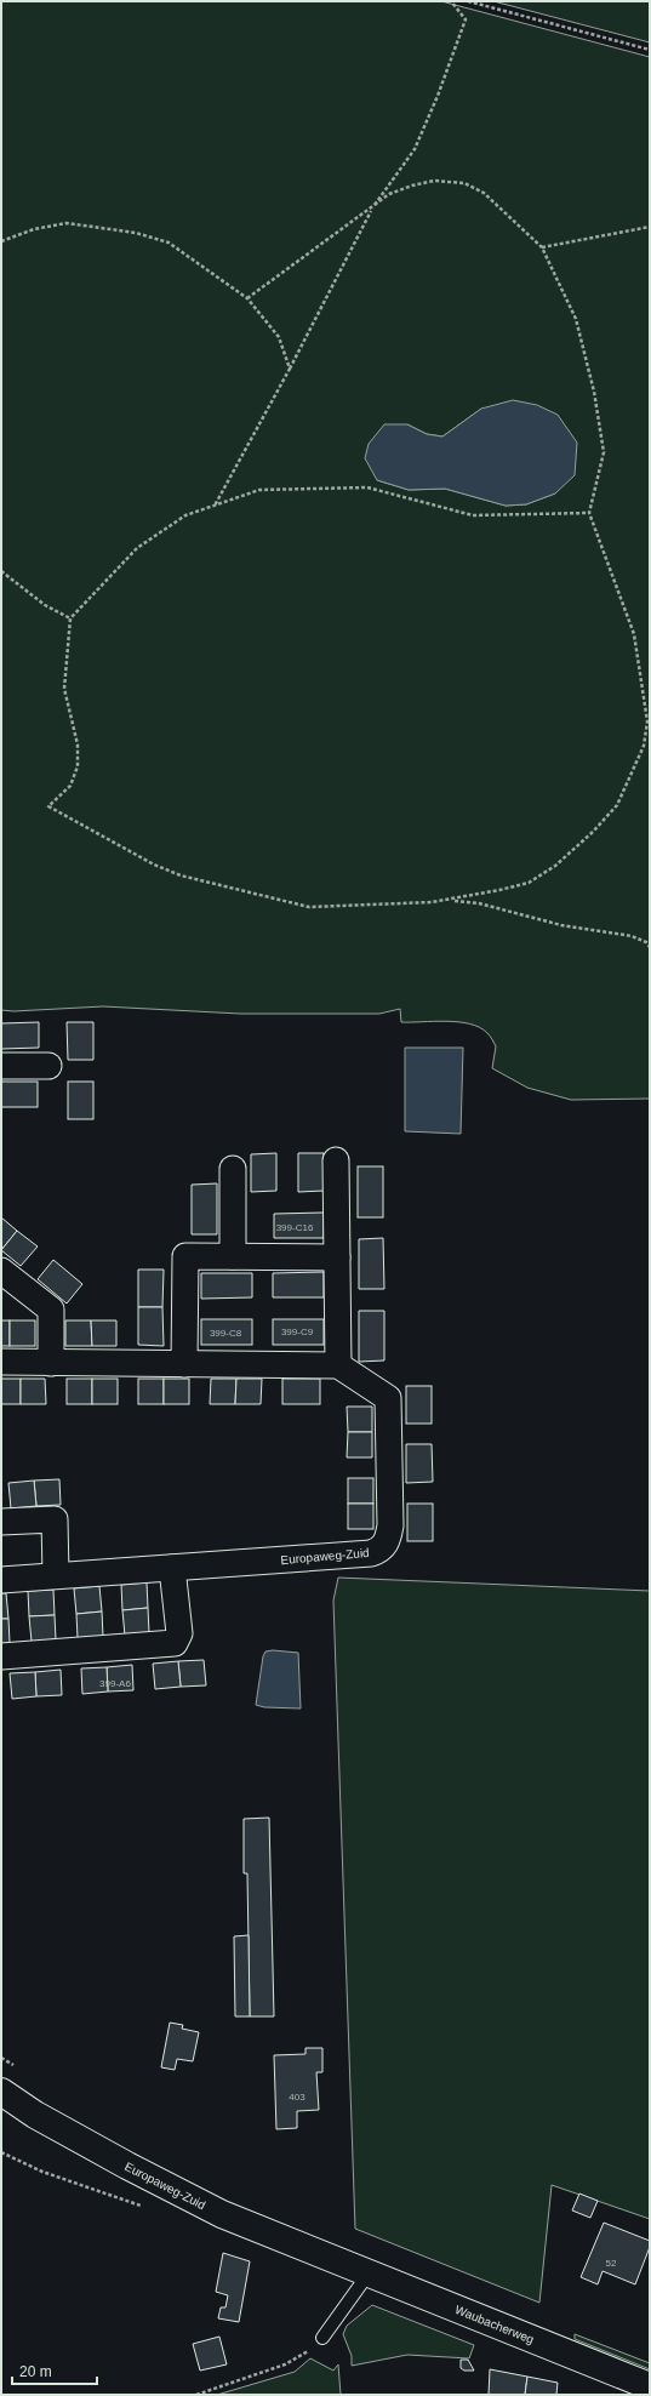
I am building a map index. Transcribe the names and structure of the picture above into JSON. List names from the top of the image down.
{
  "streets": {
    "street": ["Europaweg-Zuid", "Waubacherweg"]
  },
  "crossings": [
    ["Europaweg-Zuid", "Waubacherweg"]
  ],
  "house_numbers": [
    "399-C16",
    "399-C9",
    "399-C8",
    "399-A6",
    "403",
    "52"
  ],
  "scale_bar": "20 m"
}
